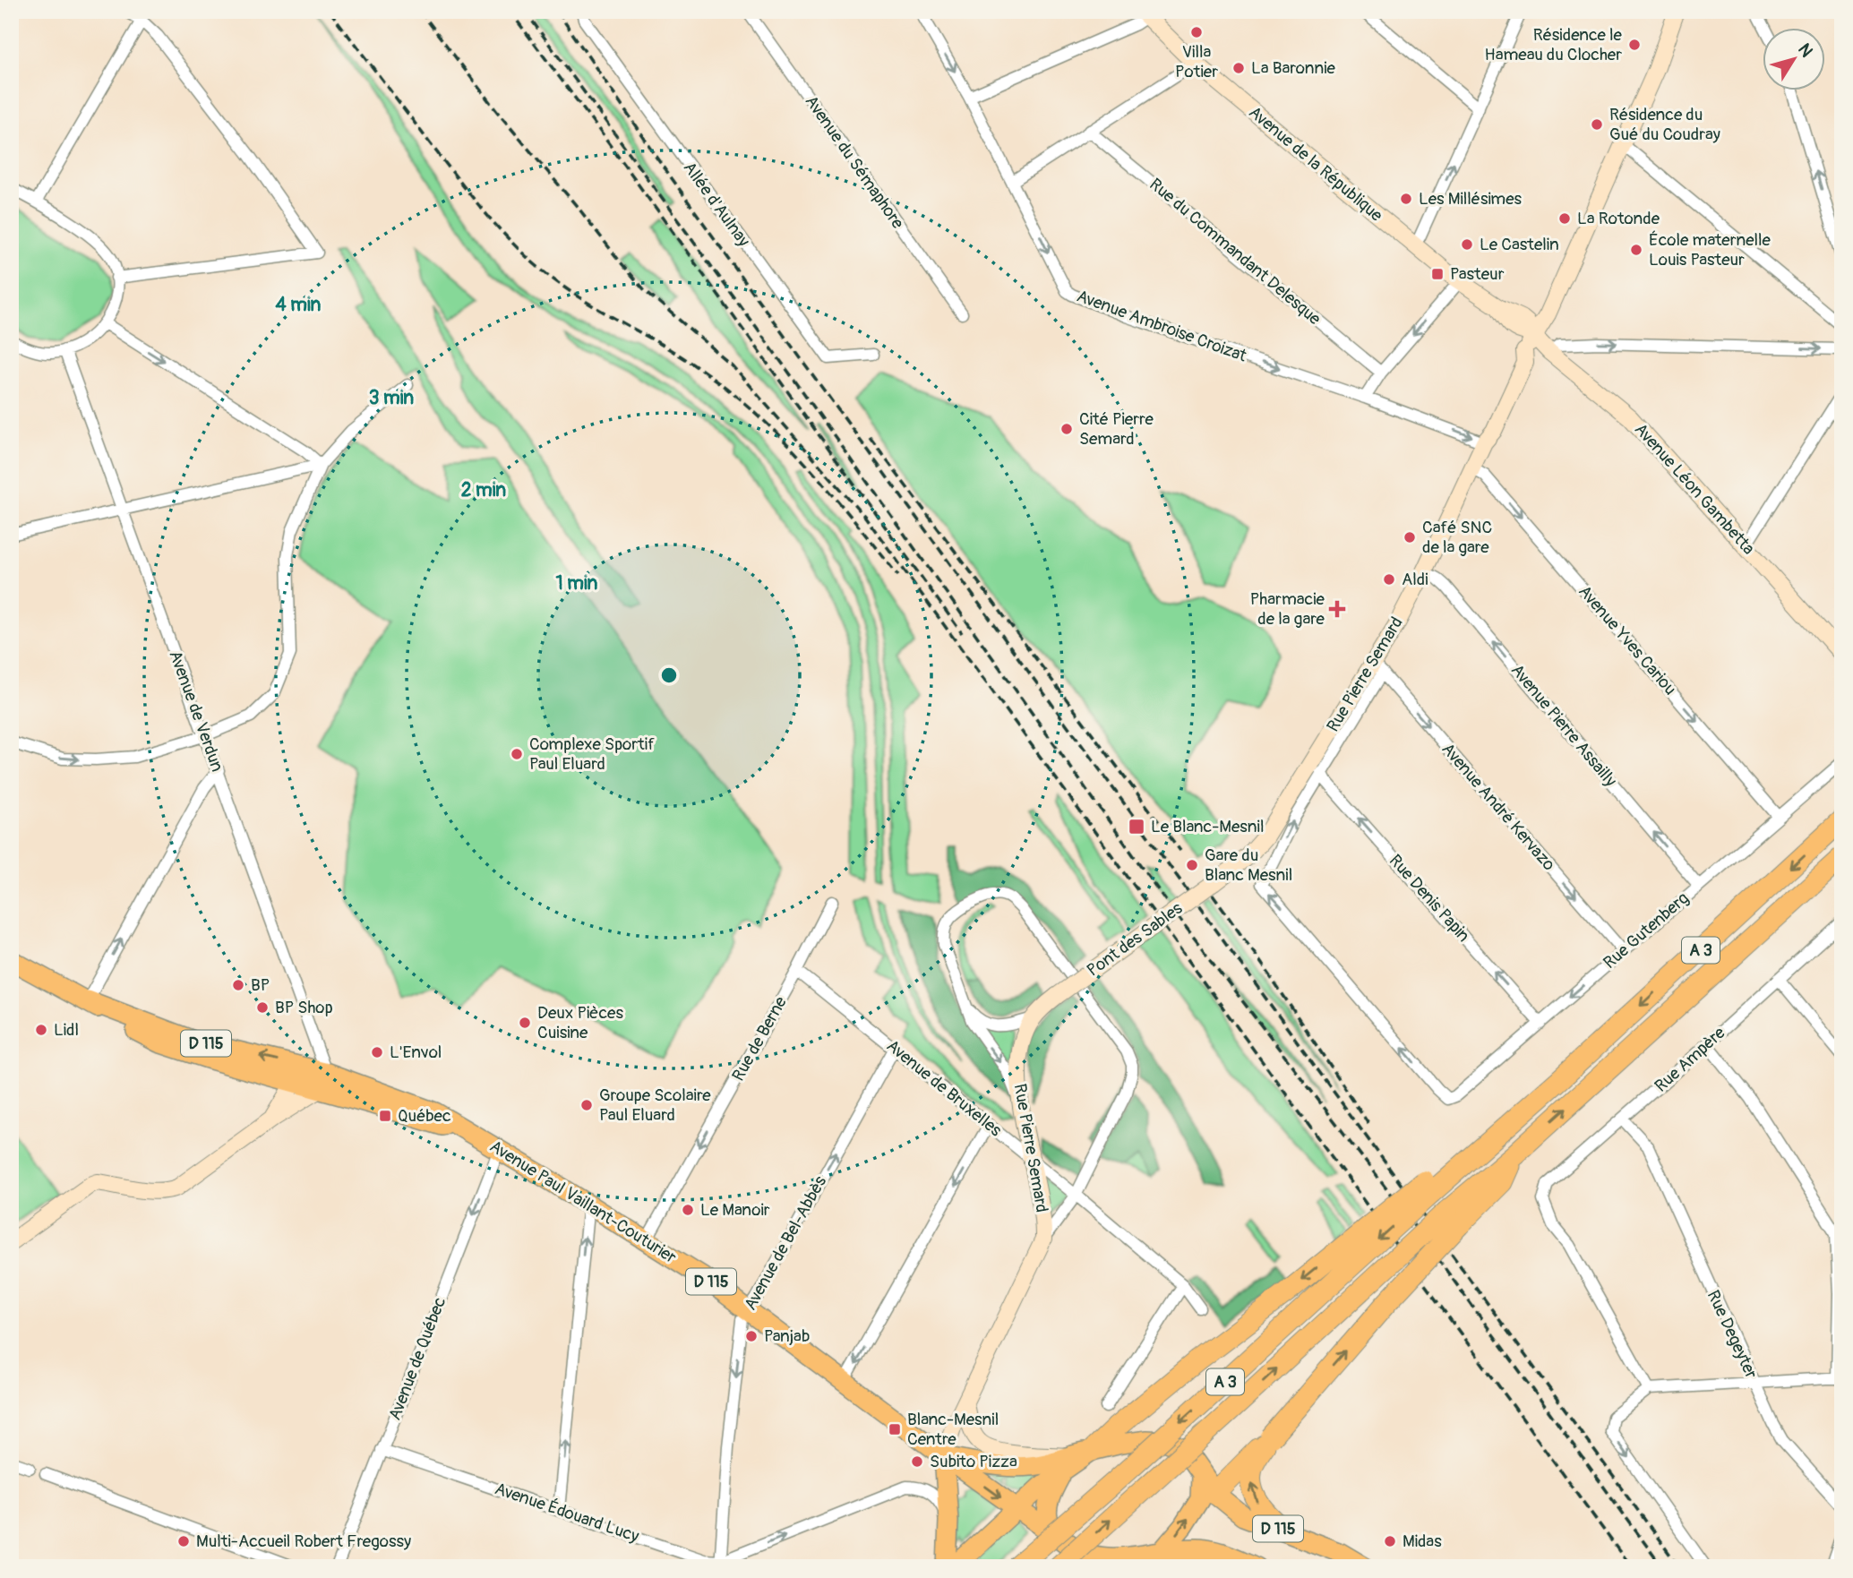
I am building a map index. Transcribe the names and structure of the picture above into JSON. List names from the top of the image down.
{
  "streets": {
    "highway": ["A 3"],
    "main road": [
      "Avenue de la République",
      "Avenue Léon Gambetta",
      "Rue Pierre Semard",
      "Pont des Sables",
      "D 115",
      "Avenue Paul Vaillant-Couturier"
    ],
    "street": [
      "Avenue du Sémaphore",
      "Allée d'Aulnay",
      "Rue du Commandant Delesque",
      "Avenue Ambroise Croizat",
      "Avenue Yves Cariou",
      "Avenue de Verdun",
      "Avenue Pierre Assailly",
      "Avenue André Kervazo",
      "Rue Denis Papin",
      "Rue Gutenberg",
      "Rue de Berne",
      "Rue Ampère",
      "Avenue de Bruxelles",
      "Avenue de Bel-Abbès",
      "Rue Degeyter",
      "Avenue de Québec",
      "Avenue Édouard Lucy"
    ]
  },
  "crossings": [
    ["Avenue de la République", "Avenue Léon Gambetta"],
    ["Avenue de la République", "Rue Pierre Semard"],
    ["Avenue Ambroise Croizat", "Rue Pierre Semard"],
    ["Avenue Léon Gambetta", "Rue Pierre Semard"],
    ["Avenue Yves Cariou", "Rue Pierre Semard"],
    ["Avenue Yves Cariou", "Rue Gutenberg"],
    ["Rue Pierre Semard", "Avenue Pierre Assailly"],
    ["Rue Pierre Semard", "Avenue André Kervazo"],
    ["Rue Pierre Semard", "Rue Denis Papin"],
    ["Rue Pierre Semard", "Rue Gutenberg"],
    ["Rue Pierre Semard", "Pont des Sables"],
    ["Rue Pierre Semard", "Avenue de Bruxelles"],
    ["Rue Pierre Semard", "Avenue Paul Vaillant-Couturier"],
    ["Avenue de Verdun", "Avenue Paul Vaillant-Couturier"],
    ["Avenue Pierre Assailly", "Rue Gutenberg"],
    ["Avenue André Kervazo", "Rue Gutenberg"],
    ["Rue Denis Papin", "Rue Gutenberg"],
    ["Rue de Berne", "Avenue de Bruxelles"],
    ["Rue de Berne", "Avenue Paul Vaillant-Couturier"],
    ["D 115", "Avenue Paul Vaillant-Couturier"],
    ["Rue Ampère", "Rue Degeyter"],
    ["Avenue de Bruxelles", "Avenue de Bel-Abbès"],
    ["Avenue Paul Vaillant-Couturier", "Avenue de Bel-Abbès"],
    ["Avenue Paul Vaillant-Couturier", "Avenue de Québec"],
    ["Avenue de Bel-Abbès", "Avenue Édouard Lucy"],
    ["Avenue de Québec", "Avenue Édouard Lucy"]
  ],
  "one_way": [
    "Avenue Ambroise Croizat",
    "Avenue Yves Cariou",
    "Avenue Pierre Assailly",
    "Avenue André Kervazo",
    "Rue Denis Papin",
    "Rue de Berne",
    "Avenue de Québec"
  ],
  "places": {
    "other": [
      "Villa Potier",
      "Résidence le Hameau du Clocher",
      "La Baronnie",
      "Résidence du Gué du Coudray",
      "Les Millésimes",
      "La Rotonde",
      "Le Castelin",
      "École maternelle Louis Pasteur",
      "Cité Pierre Semard",
      "Café SNC de la gare",
      "Aldi",
      "Complexe Sportif Paul Eluard",
      "Gare du Blanc Mesnil",
      "BP",
      "BP Shop",
      "Deux Pièces Cuisine",
      "Lidl",
      "L'Envol",
      "Groupe Scolaire Paul Eluard",
      "Le Manoir",
      "Panjab",
      "Subito Pizza",
      "Multi-Accueil Robert Fregossy",
      "Midas"
    ],
    "transit": [
      "Pasteur",
      "Le Blanc-Mesnil",
      "Québec",
      "Blanc-Mesnil Centre"
    ],
    "health": ["Pharmacie de la gare"]
  },
  "north": "top right",
  "rings": [
    "4 min",
    "3 min",
    "2 min",
    "1 min"
  ]
}
